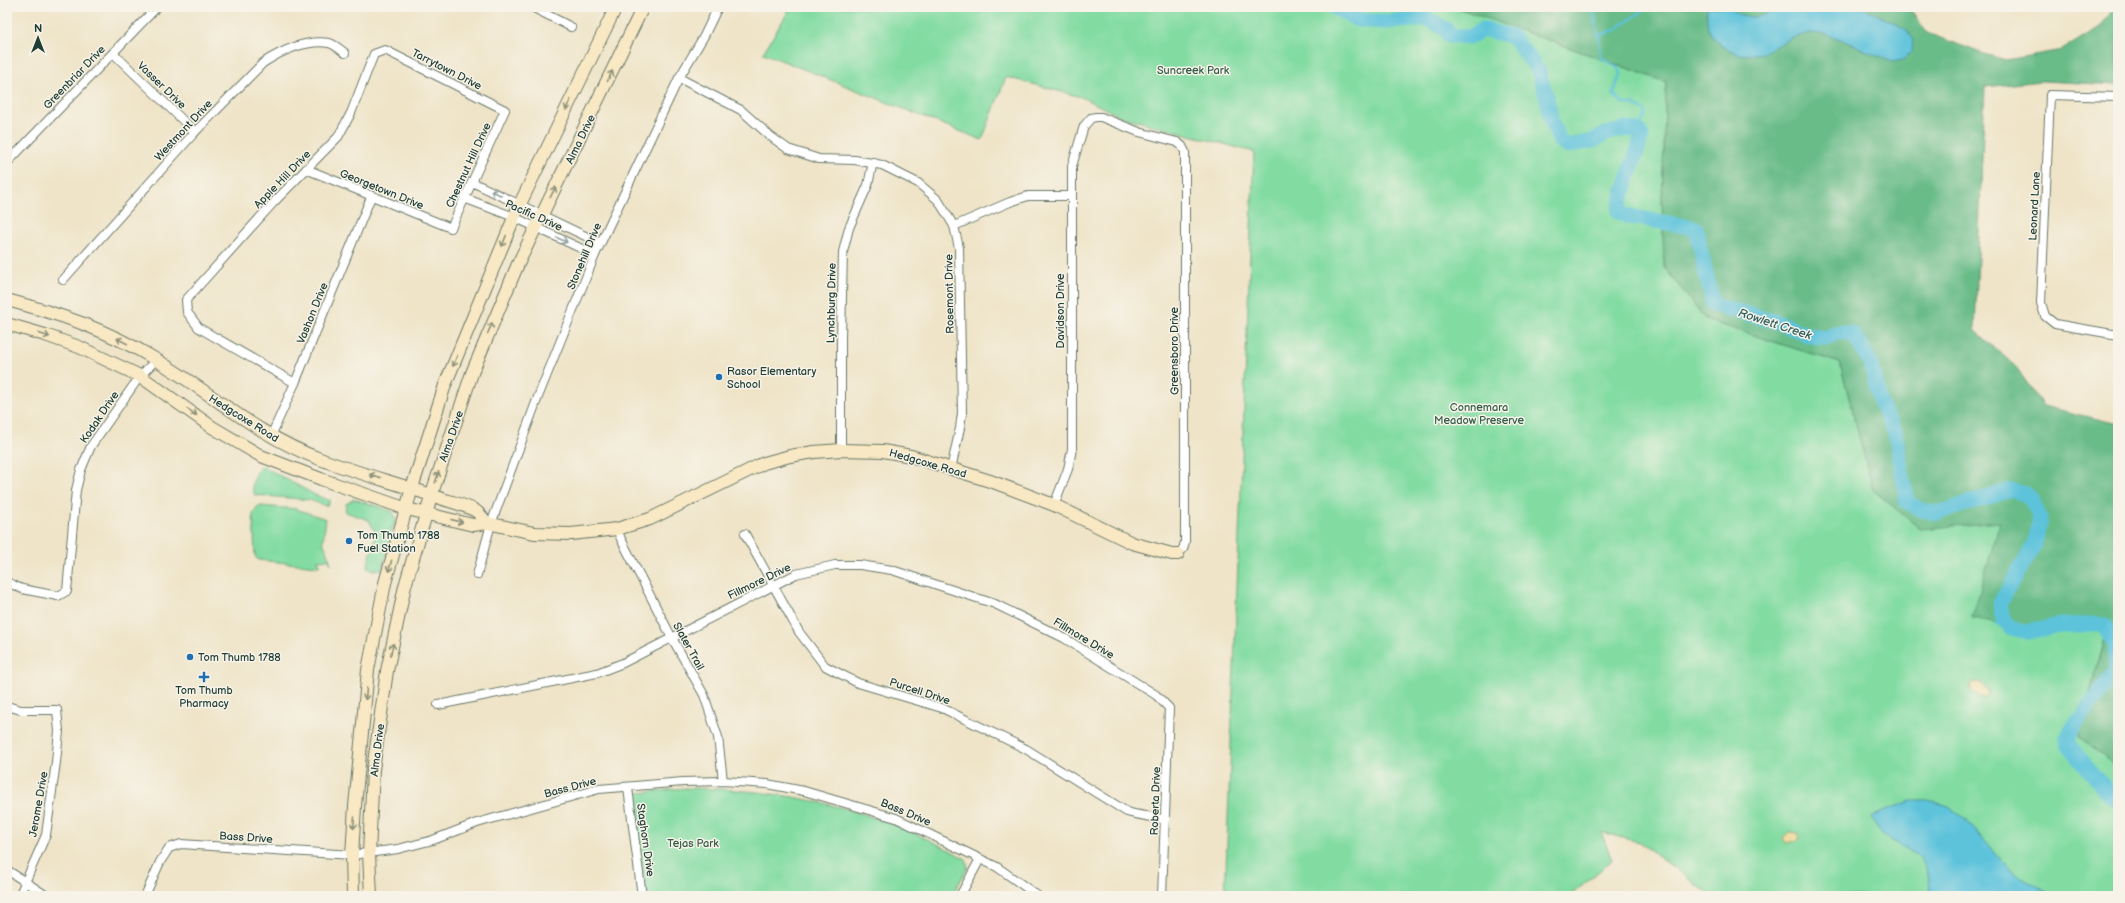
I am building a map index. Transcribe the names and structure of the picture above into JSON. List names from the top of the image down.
{
  "streets": {
    "main road": ["Alma Drive", "Hedgcoxe Road"],
    "street": [
      "Tarrytown Drive",
      "Greenbriar Drive",
      "Vasser Drive",
      "Westmont Drive",
      "Chestnut Hill Drive",
      "Apple Hill Drive",
      "Georgetown Drive",
      "Leonard Lane",
      "Pacific Drive",
      "Stonehill Drive",
      "Rosemont Drive",
      "Lynchburg Drive",
      "Davidson Drive",
      "Vashon Drive",
      "Greensboro Drive",
      "Kodak Drive",
      "Fillmore Drive",
      "Slater Trail",
      "Purcell Drive",
      "Bass Drive",
      "Roberta Drive",
      "Jerome Drive",
      "Staghorn Drive"
    ]
  },
  "crossings": [
    ["Tarrytown Drive", "Chestnut Hill Drive"],
    ["Tarrytown Drive", "Apple Hill Drive"],
    ["Greenbriar Drive", "Vasser Drive"],
    ["Vasser Drive", "Westmont Drive"],
    ["Alma Drive", "Pacific Drive"],
    ["Alma Drive", "Hedgcoxe Road"],
    ["Alma Drive", "Bass Drive"],
    ["Chestnut Hill Drive", "Georgetown Drive"],
    ["Chestnut Hill Drive", "Pacific Drive"],
    ["Apple Hill Drive", "Georgetown Drive"],
    ["Apple Hill Drive", "Vashon Drive"],
    ["Georgetown Drive", "Vashon Drive"],
    ["Pacific Drive", "Stonehill Drive"],
    ["Stonehill Drive", "Rosemont Drive"],
    ["Stonehill Drive", "Hedgcoxe Road"],
    ["Rosemont Drive", "Lynchburg Drive"],
    ["Rosemont Drive", "Hedgcoxe Road"],
    ["Lynchburg Drive", "Hedgcoxe Road"],
    ["Davidson Drive", "Greensboro Drive"],
    ["Davidson Drive", "Hedgcoxe Road"],
    ["Vashon Drive", "Hedgcoxe Road"],
    ["Greensboro Drive", "Hedgcoxe Road"],
    ["Kodak Drive", "Hedgcoxe Road"],
    ["Hedgcoxe Road", "Slater Trail"],
    ["Fillmore Drive", "Slater Trail"],
    ["Fillmore Drive", "Purcell Drive"],
    ["Fillmore Drive", "Roberta Drive"],
    ["Slater Trail", "Bass Drive"],
    ["Purcell Drive", "Roberta Drive"],
    ["Bass Drive", "Staghorn Drive"]
  ],
  "water": ["Rowlett Creek"],
  "parks": ["Suncreek Park", "Connemara Meadow Preserve", "Tejas Park"],
  "places": {
    "other": ["Rasor Elementary School", "Tom Thumb 1788 Fuel Station", "Tom Thumb 1788"],
    "health": ["Tom Thumb Pharmacy"]
  },
  "north": "top"
}
